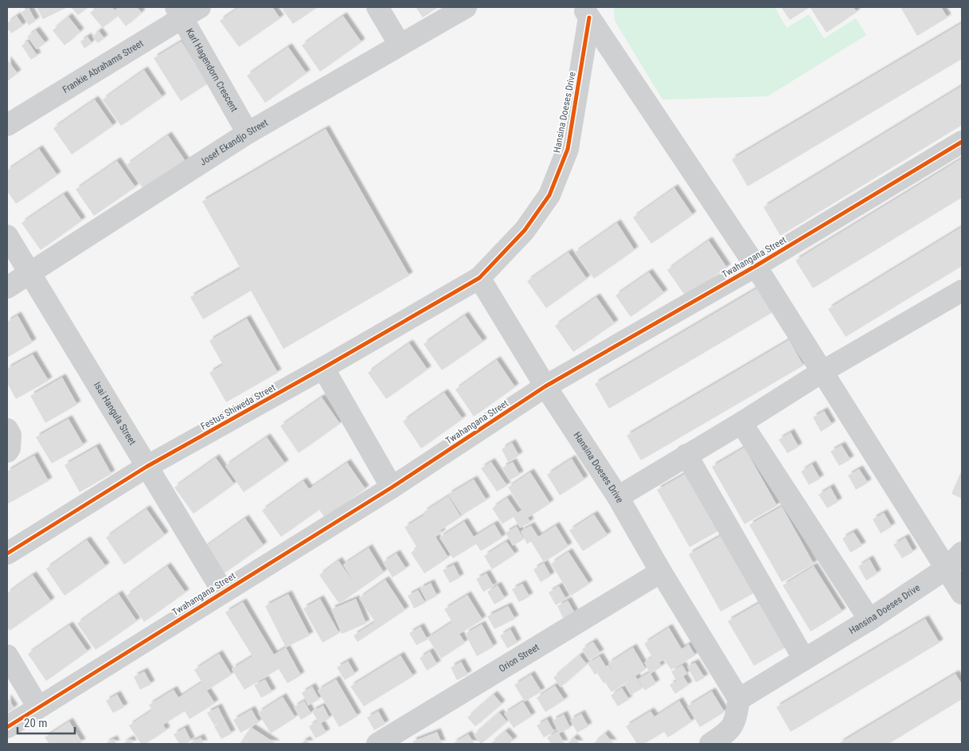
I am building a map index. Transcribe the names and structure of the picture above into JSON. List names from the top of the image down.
{
  "streets": {
    "street": [
      "Frankie Abrahams Street",
      "Karl Hagendorn Crescent",
      "Hansina Doeses Drive",
      "Josef Ekandjo Street",
      "Twahangana Street",
      "Festus Shiweda Street",
      "Isai Hangula Street",
      "Orion Street"
    ]
  },
  "crossings": [
    ["Frankie Abrahams Street", "Karl Hagendorn Crescent"],
    ["Karl Hagendorn Crescent", "Josef Ekandjo Street"],
    ["Hansina Doeses Drive", "Twahangana Street"],
    ["Hansina Doeses Drive", "Festus Shiweda Street"],
    ["Hansina Doeses Drive", "Orion Street"],
    ["Josef Ekandjo Street", "Isai Hangula Street"],
    ["Twahangana Street", "Isai Hangula Street"],
    ["Festus Shiweda Street", "Isai Hangula Street"]
  ],
  "scale_bar": "20 m"
}
